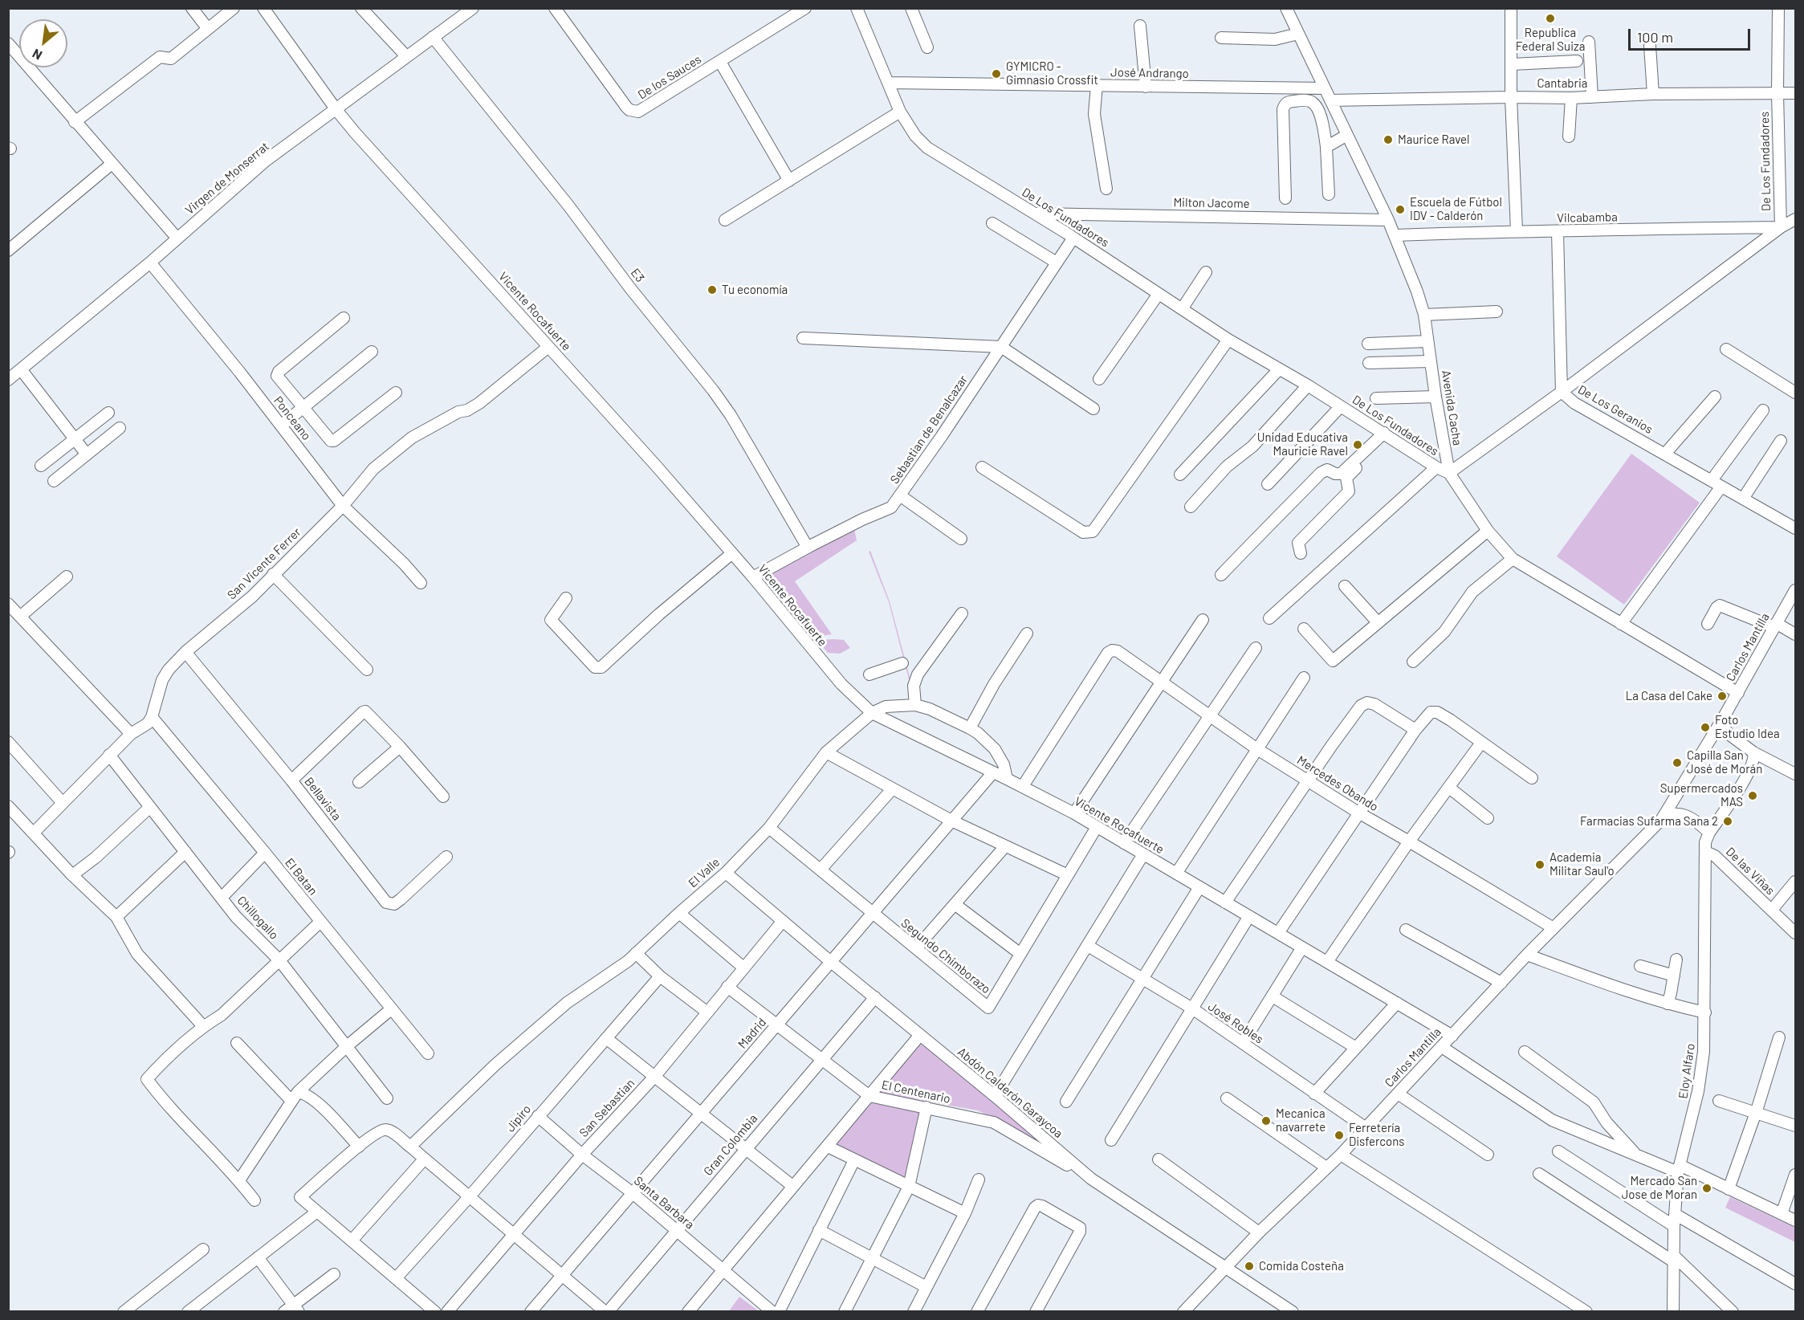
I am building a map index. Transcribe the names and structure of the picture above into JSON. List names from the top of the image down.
{
  "streets": {
    "street": [
      "José Andrango",
      "De los Sauces",
      "Cantabria",
      "De Los Fundadores",
      "Virgen de Monserrat",
      "Milton Jacome",
      "Vilcabamba",
      "E3",
      "Vicente Rocafuerte",
      "Avenida Cacha",
      "De Los Geranios",
      "Ponceano",
      "Sebastian de Benalcazar",
      "San Vicente Ferrer",
      "Carlos Mantilla",
      "Mercedes Obando",
      "Bellavista",
      "De las Viñas",
      "El Valle",
      "El Batan",
      "Chillogallo",
      "Segundo Chimborazo",
      "José Robles",
      "Madrid",
      "Eloy Alfaro",
      "El Centenario",
      "Abdón Calderón Garaycoa",
      "San Sebastian",
      "Jipiro",
      "Gran Colombia",
      "Santa Barbara"
    ]
  },
  "crossings": [
    ["José Andrango", "De Los Fundadores"],
    ["José Andrango", "Avenida Cacha"],
    ["Cantabria", "De Los Fundadores"],
    ["Cantabria", "Avenida Cacha"],
    ["De Los Fundadores", "Milton Jacome"],
    ["De Los Fundadores", "Vilcabamba"],
    ["De Los Fundadores", "Avenida Cacha"],
    ["De Los Fundadores", "De Los Geranios"],
    ["De Los Fundadores", "Sebastian de Benalcazar"],
    ["Virgen de Monserrat", "E3"],
    ["Virgen de Monserrat", "Vicente Rocafuerte"],
    ["Virgen de Monserrat", "Ponceano"],
    ["Milton Jacome", "Avenida Cacha"],
    ["Milton Jacome", "Sebastian de Benalcazar"],
    ["Vilcabamba", "Avenida Cacha"],
    ["Vilcabamba", "De Los Geranios"],
    ["Vicente Rocafuerte", "Sebastian de Benalcazar"],
    ["Vicente Rocafuerte", "San Vicente Ferrer"],
    ["Vicente Rocafuerte", "Carlos Mantilla"],
    ["Vicente Rocafuerte", "Mercedes Obando"],
    ["Vicente Rocafuerte", "El Valle"],
    ["Vicente Rocafuerte", "Segundo Chimborazo"],
    ["Vicente Rocafuerte", "Madrid"],
    ["Avenida Cacha", "Carlos Mantilla"],
    ["Ponceano", "San Vicente Ferrer"],
    ["San Vicente Ferrer", "Bellavista"],
    ["San Vicente Ferrer", "El Batan"],
    ["Carlos Mantilla", "Mercedes Obando"],
    ["Carlos Mantilla", "José Robles"],
    ["Carlos Mantilla", "Abdón Calderón Garaycoa"],
    ["De las Viñas", "Eloy Alfaro"],
    ["El Valle", "Segundo Chimborazo"],
    ["El Valle", "Abdón Calderón Garaycoa"],
    ["Segundo Chimborazo", "Madrid"],
    ["Madrid", "El Centenario"],
    ["Madrid", "Abdón Calderón Garaycoa"],
    ["Madrid", "Santa Barbara"],
    ["El Centenario", "Abdón Calderón Garaycoa"],
    ["El Centenario", "San Sebastian"],
    ["El Centenario", "Gran Colombia"],
    ["Abdón Calderón Garaycoa", "San Sebastian"],
    ["Abdón Calderón Garaycoa", "Gran Colombia"],
    ["San Sebastian", "Santa Barbara"],
    ["Jipiro", "Santa Barbara"],
    ["Gran Colombia", "Santa Barbara"]
  ],
  "places": [
    "Republica Federal Suiza",
    "GYMICRO - Gimnasio Crossfit",
    "Maurice Ravel",
    "Escuela de Fútbol IDV - Calderón",
    "Tu economía",
    "Unidad Educativa Mauricie Ravel",
    "La Casa del Cake",
    "Foto Estudio Idea",
    "Capilla San José de Morán",
    "Supermercados MAS",
    "Farmacias Sufarma Sana 2",
    "Academia Militar Saul'o",
    "Mecanica navarrete",
    "Ferretería Disfercons",
    "Mercado San Jose de Moran",
    "Comida Costeña"
  ],
  "scale_bar": "100 m",
  "north": "bottom left"
}
